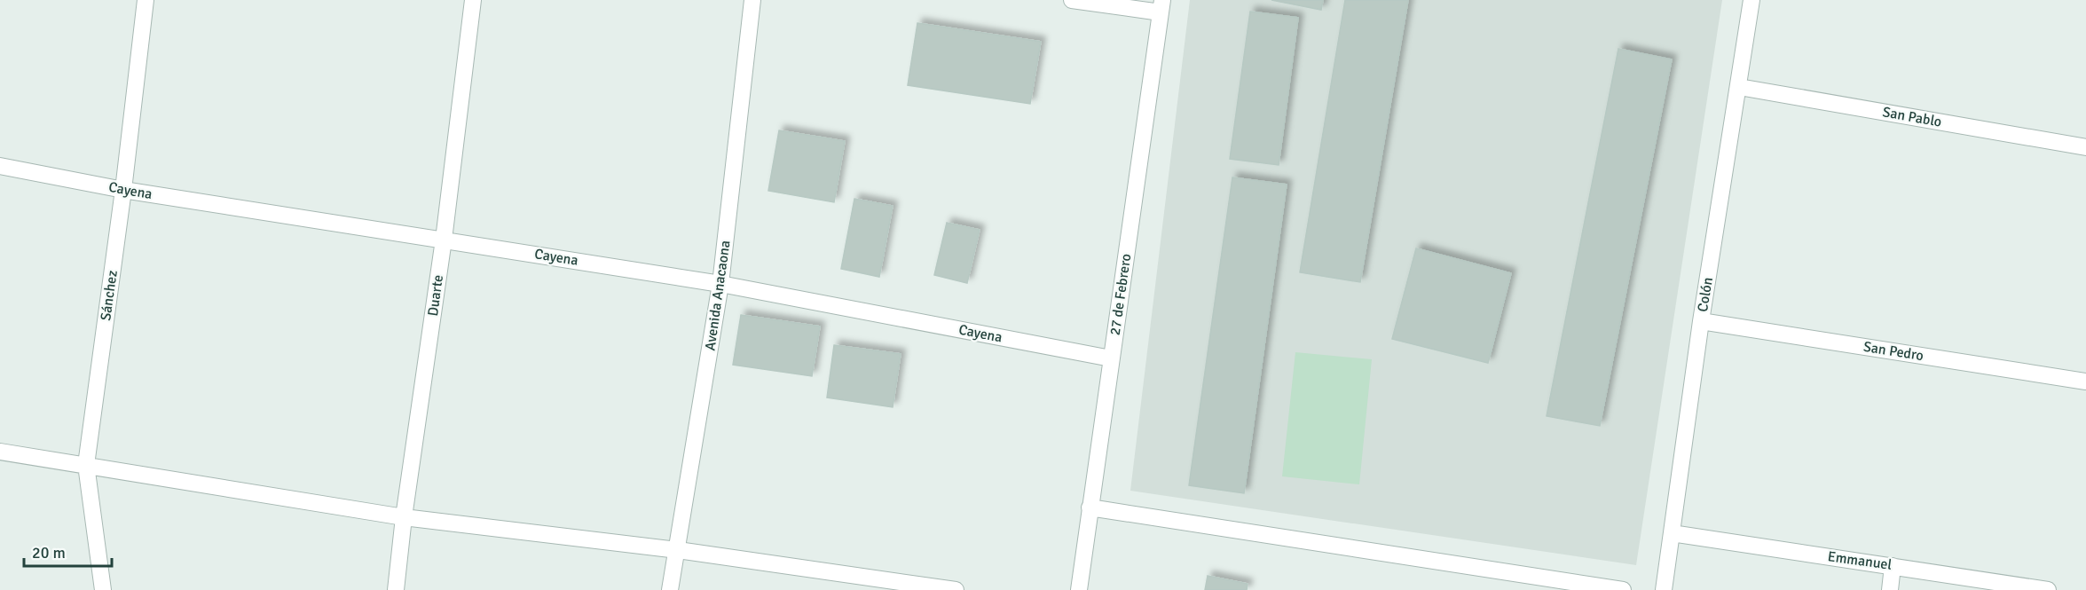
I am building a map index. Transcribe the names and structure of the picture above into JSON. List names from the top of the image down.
{
  "streets": {
    "street": [
      "San Pablo",
      "Cayena",
      "27 de Febrero",
      "Colón",
      "Sánchez",
      "Duarte",
      "Avenida Anacaona",
      "San Pedro",
      "Emmanuel"
    ]
  },
  "crossings": [
    ["San Pablo", "Colón"],
    ["Cayena", "27 de Febrero"],
    ["Cayena", "Sánchez"],
    ["Cayena", "Duarte"],
    ["Cayena", "Avenida Anacaona"],
    ["Colón", "San Pedro"],
    ["Colón", "Emmanuel"]
  ],
  "scale_bar": "20 m"
}
